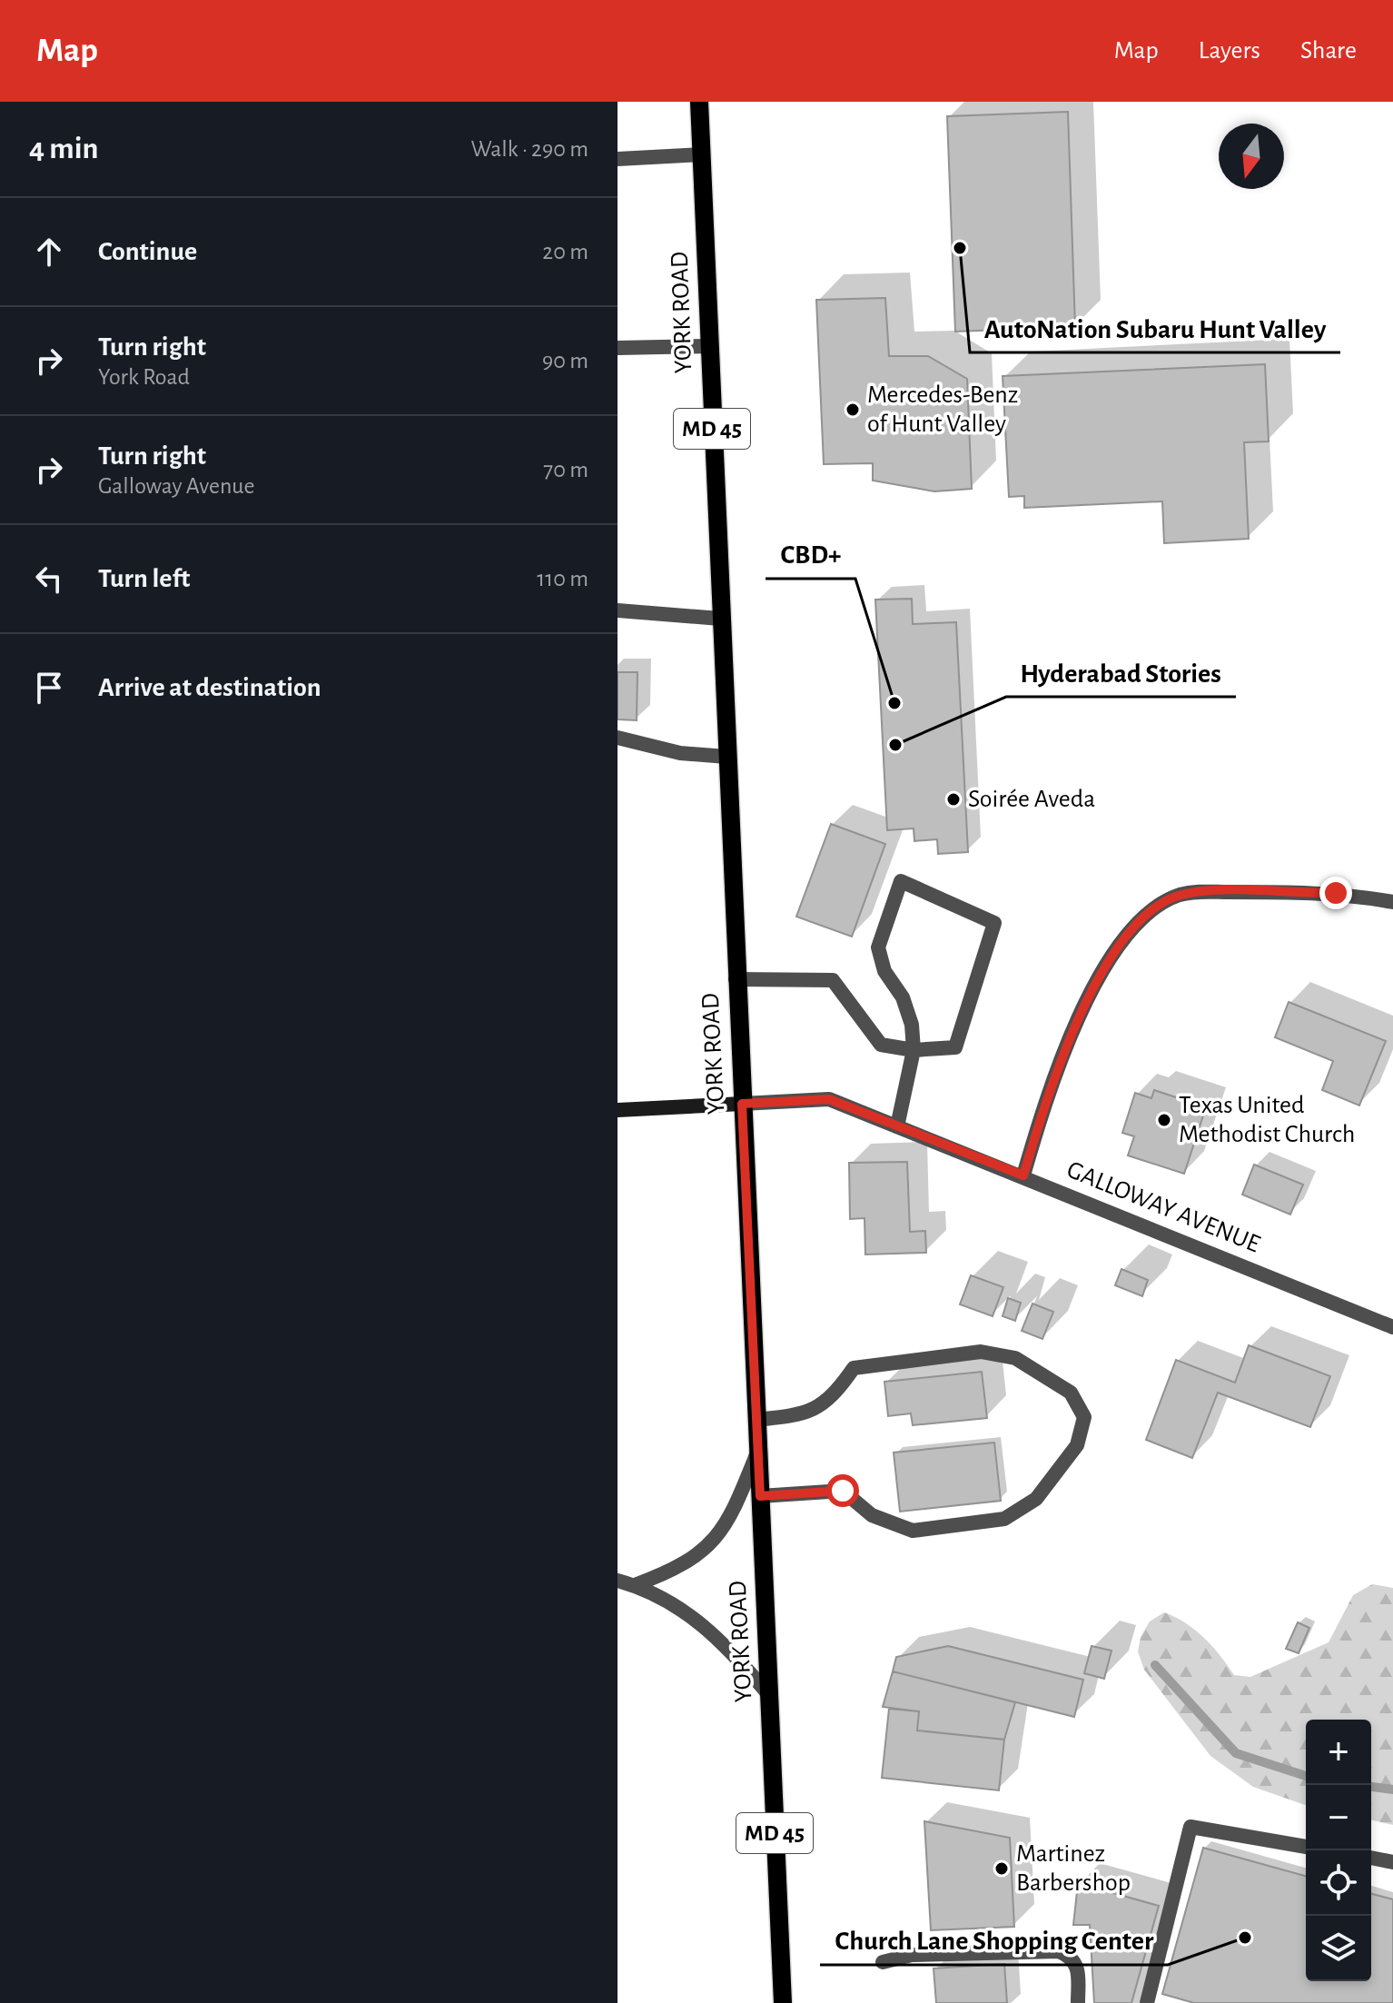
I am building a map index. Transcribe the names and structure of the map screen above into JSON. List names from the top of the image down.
{
  "streets": {
    "main road": ["YORK ROAD", "MD 45"],
    "street": ["GALLOWAY AVENUE"]
  },
  "crossings": [
    ["YORK ROAD", "GALLOWAY AVENUE"]
  ],
  "places": [
    "AutoNation Subaru Hunt Valley",
    "Mercedes-Benz of Hunt Valley",
    "CBD+",
    "Hyderabad Stories",
    "Soirée Aveda",
    "Texas United Methodist Church",
    "Martinez Barbershop",
    "Church Lane Shopping Center"
  ],
  "north": "bottom",
  "page": {
    "header": "Map",
    "nav": ["Map", "Layers", "Share"],
    "heading": ["4 min", "Walk · 290 m"],
    "list": [
      ["Continue", "20 m"],
      ["Turn right", "York Road", "90 m"],
      ["Turn right", "Galloway Avenue", "70 m"],
      ["Turn left", "110 m"],
      "Arrive at destination"
    ],
    "map_buttons": ["+", "−"]
  }
}
